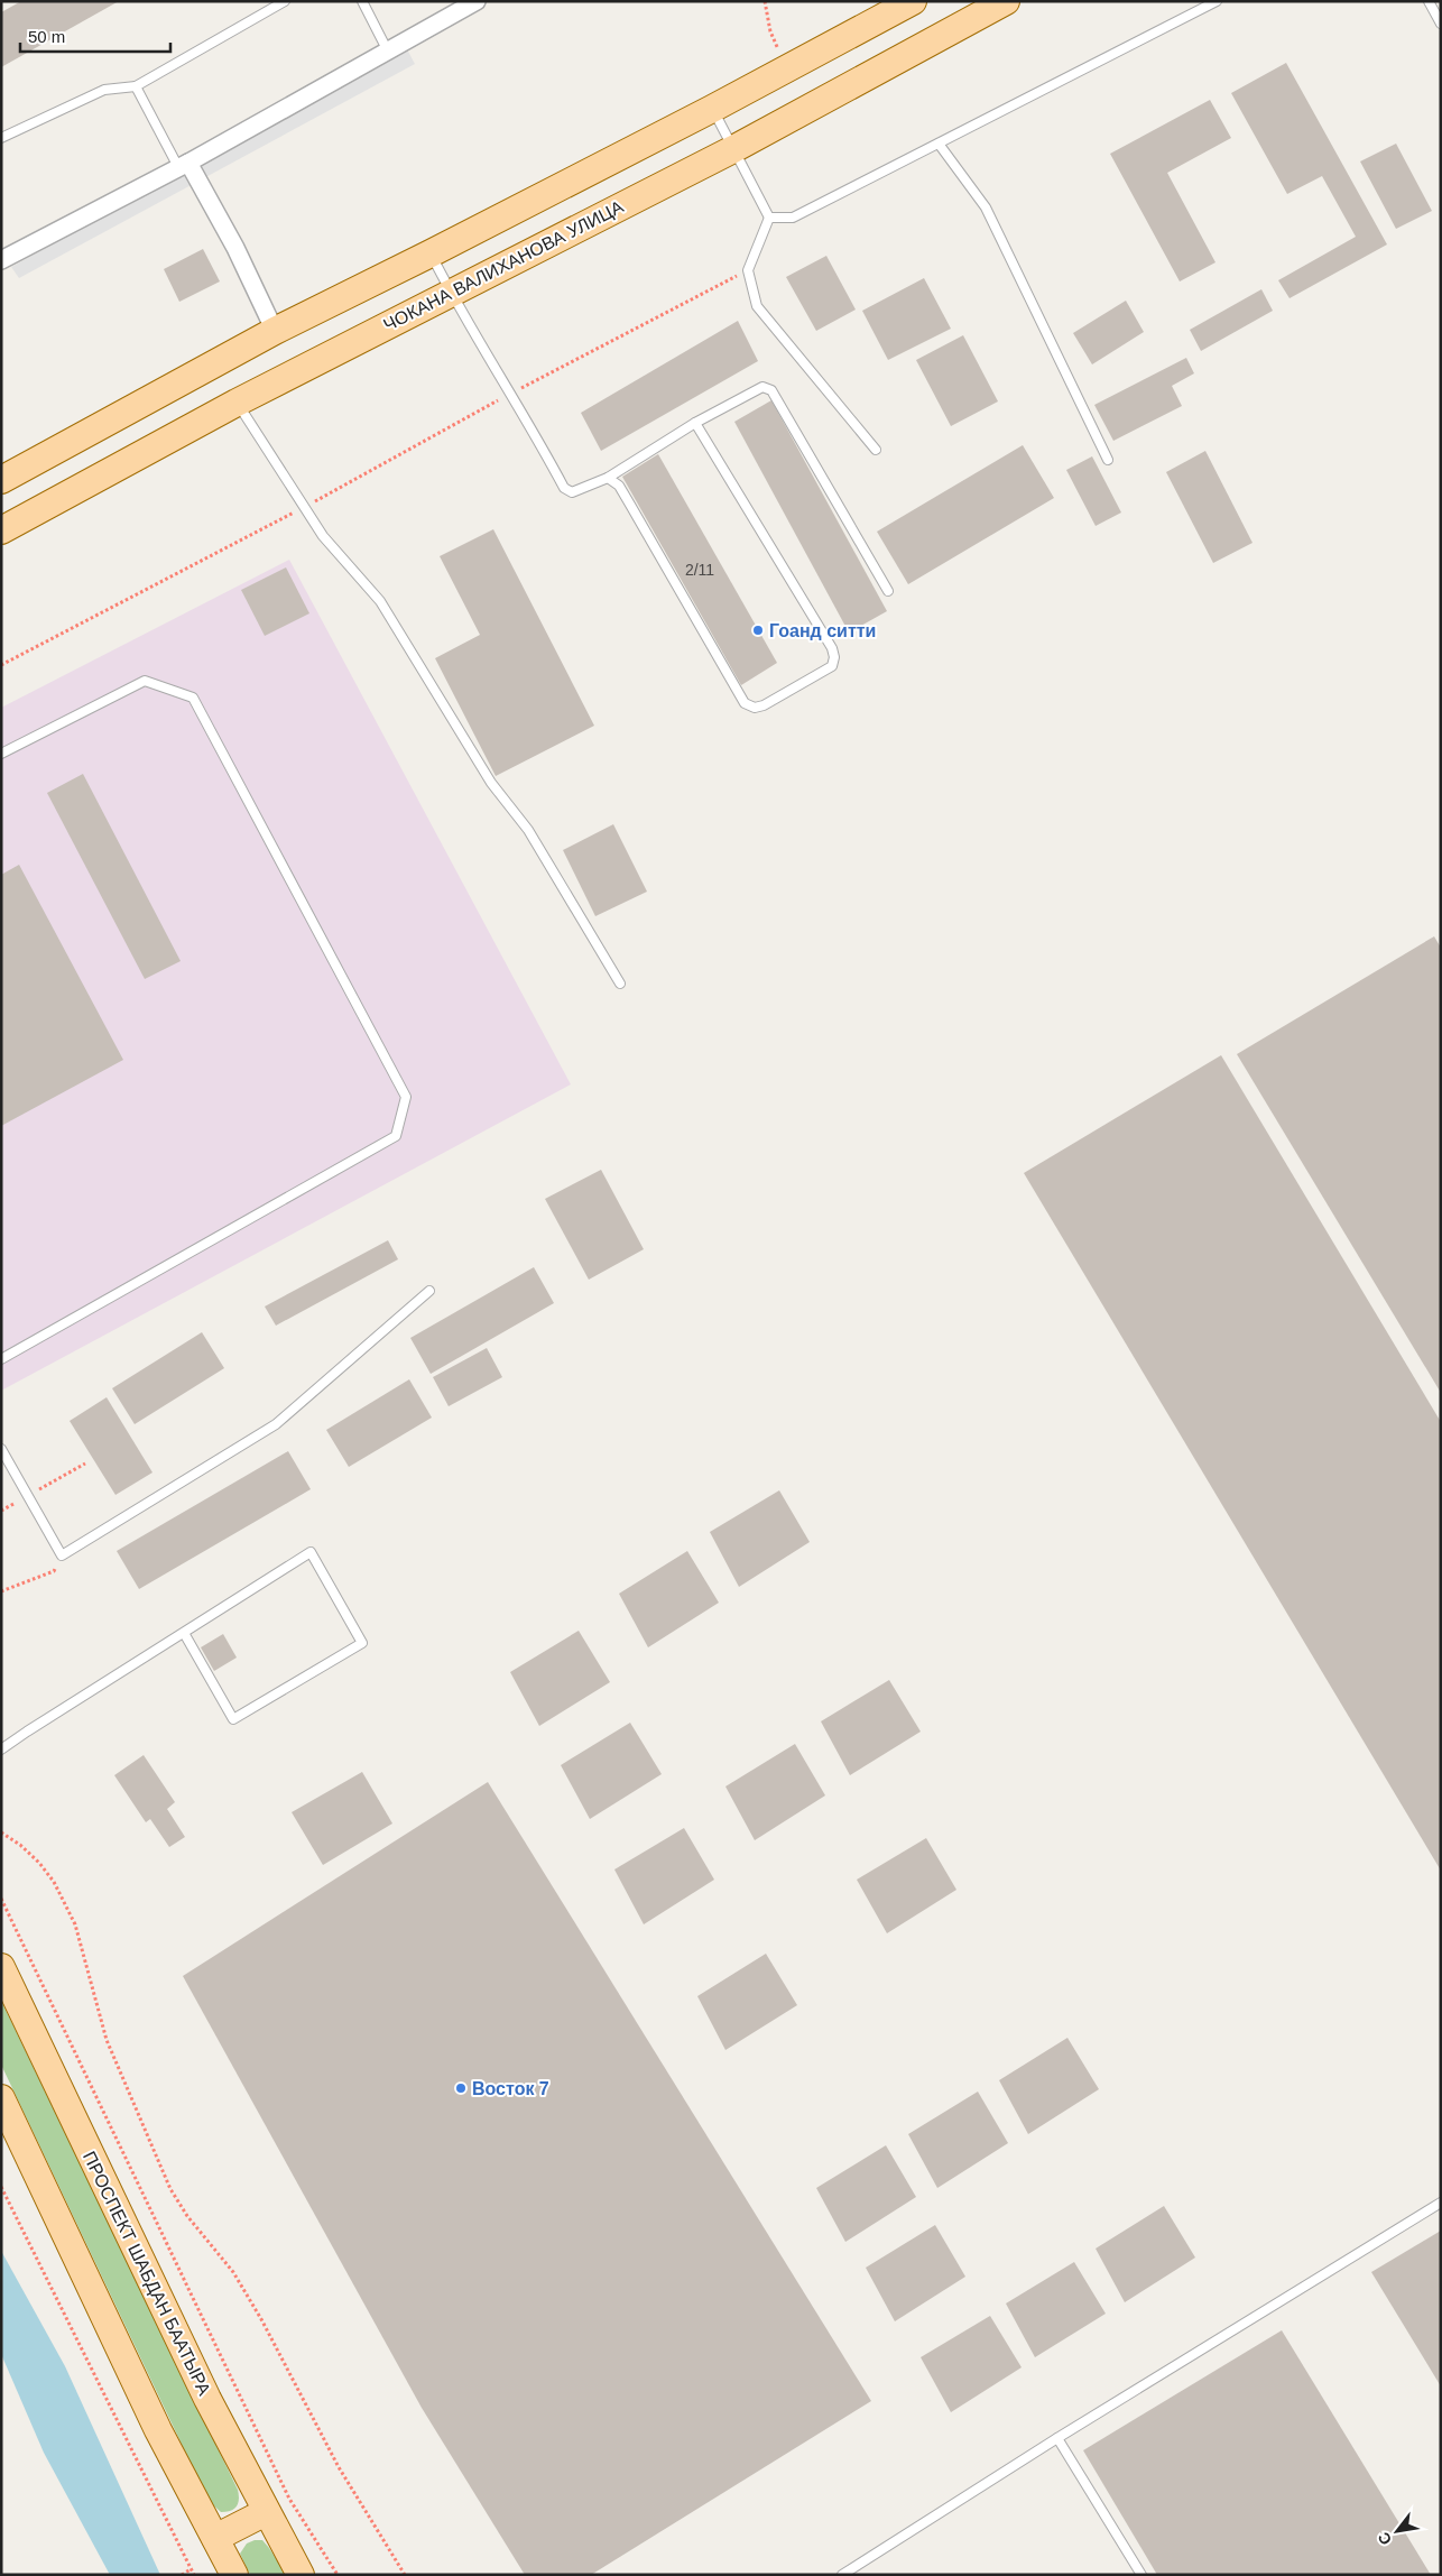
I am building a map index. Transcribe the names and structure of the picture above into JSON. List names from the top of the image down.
{
  "streets": {
    "main road": ["ЧОКАНА ВАЛИХАНОВА УЛИЦА", "ПРОСПЕКТ ШАБДАН БААТЫРА"]
  },
  "places": ["Гоанд ситти", "Восток 7"],
  "house_numbers": ["2/11"],
  "scale_bar": "50 m",
  "north": "bottom left"
}
